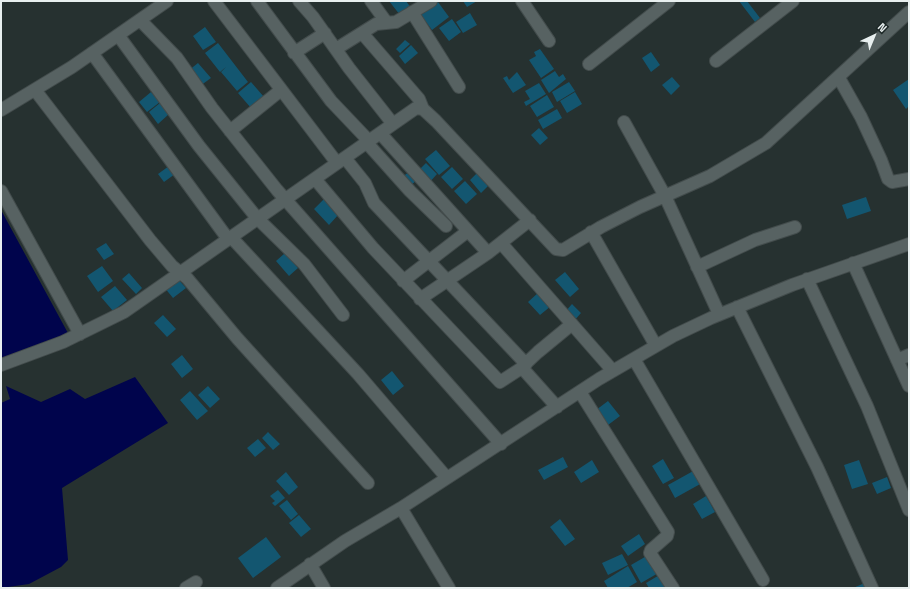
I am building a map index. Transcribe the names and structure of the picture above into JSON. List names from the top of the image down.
{
  "north": "top right"
}
